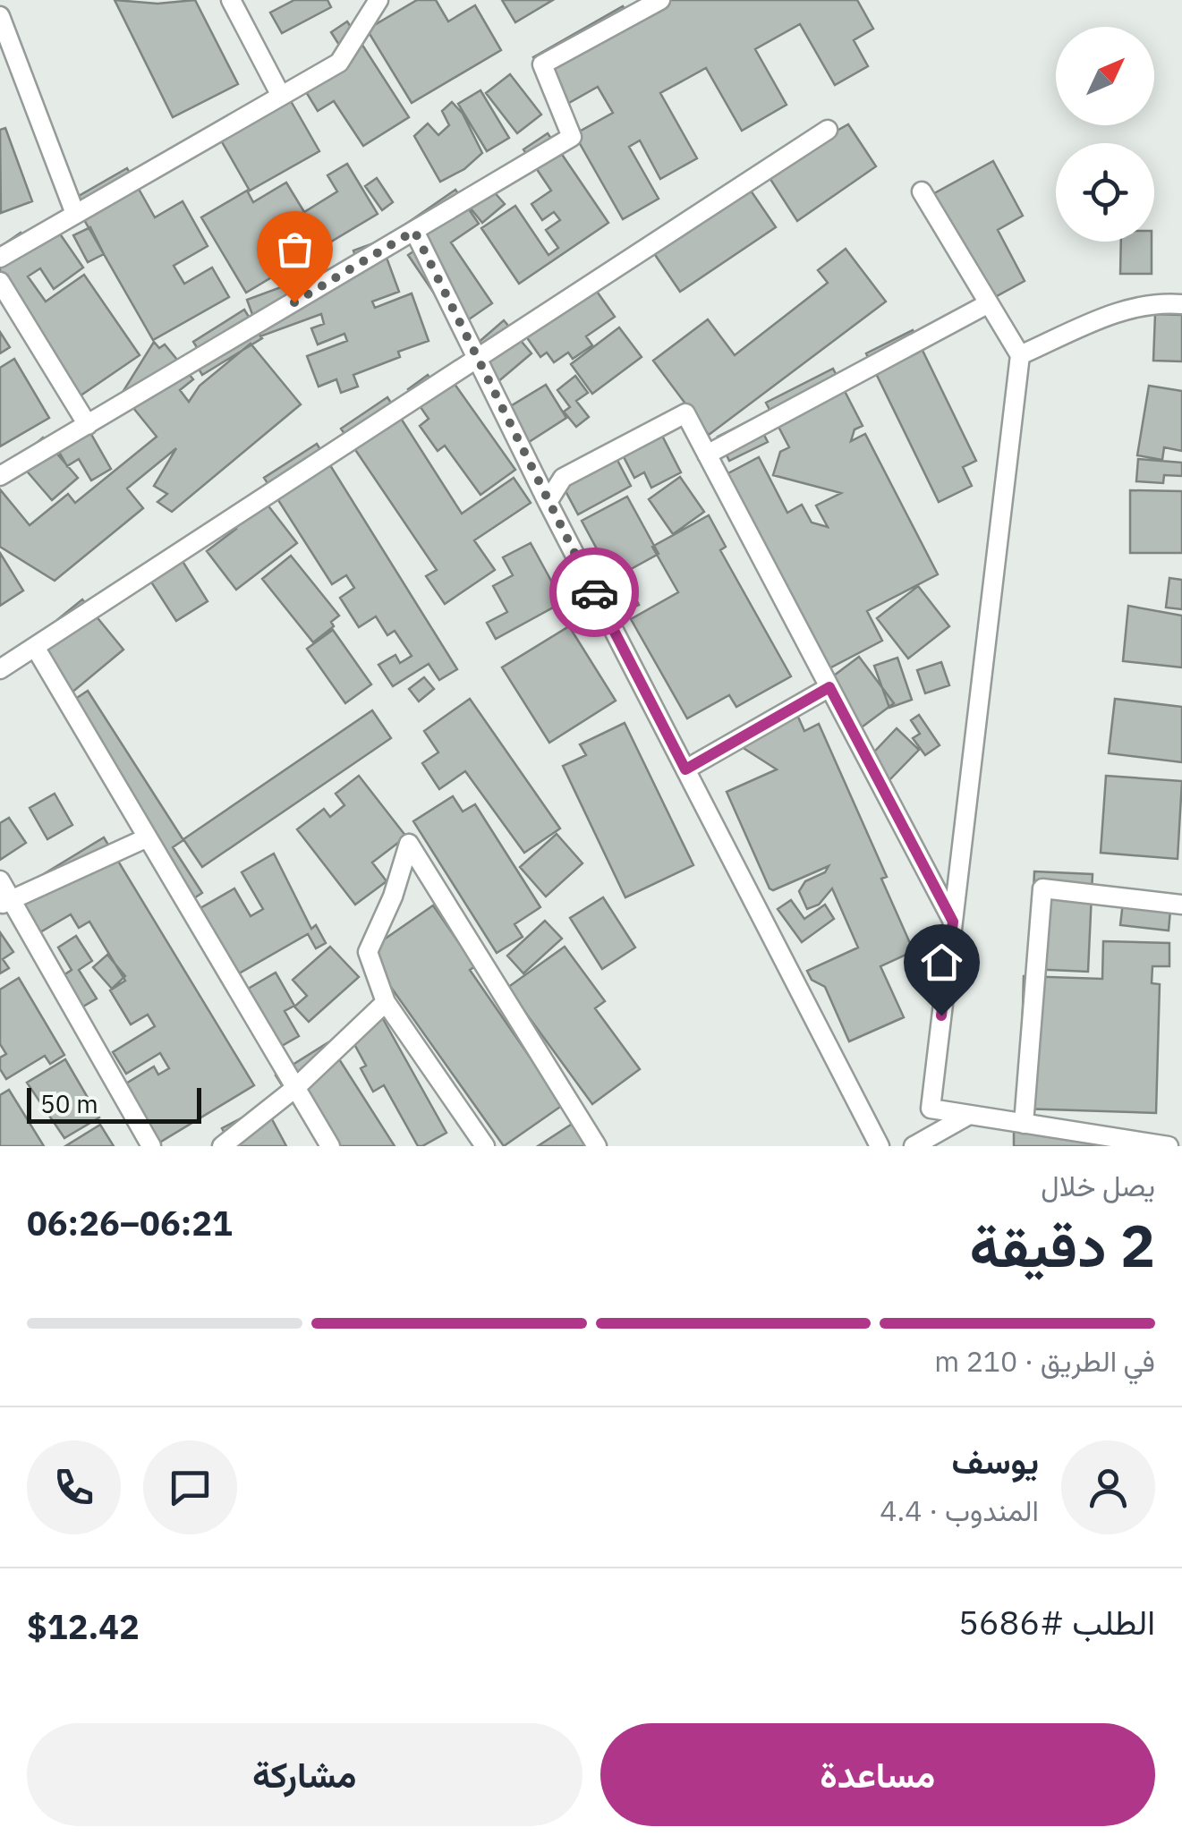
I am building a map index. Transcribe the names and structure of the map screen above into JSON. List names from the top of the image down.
{
  "scale_bar": "50 m",
  "north": "top right",
  "page": {
    "scale": "50 m",
    "heading": ["2 دقيقة", "يصل خلال", "06:21–06:26"],
    "panel": [
      "يوسف",
      "المندوب · 4.4",
      "الطلب #5686",
      "$12.42"
    ],
    "bar": "في الطريق · 210 m",
    "buttons": ["مساعدة", "مشاركة"]
  }
}
